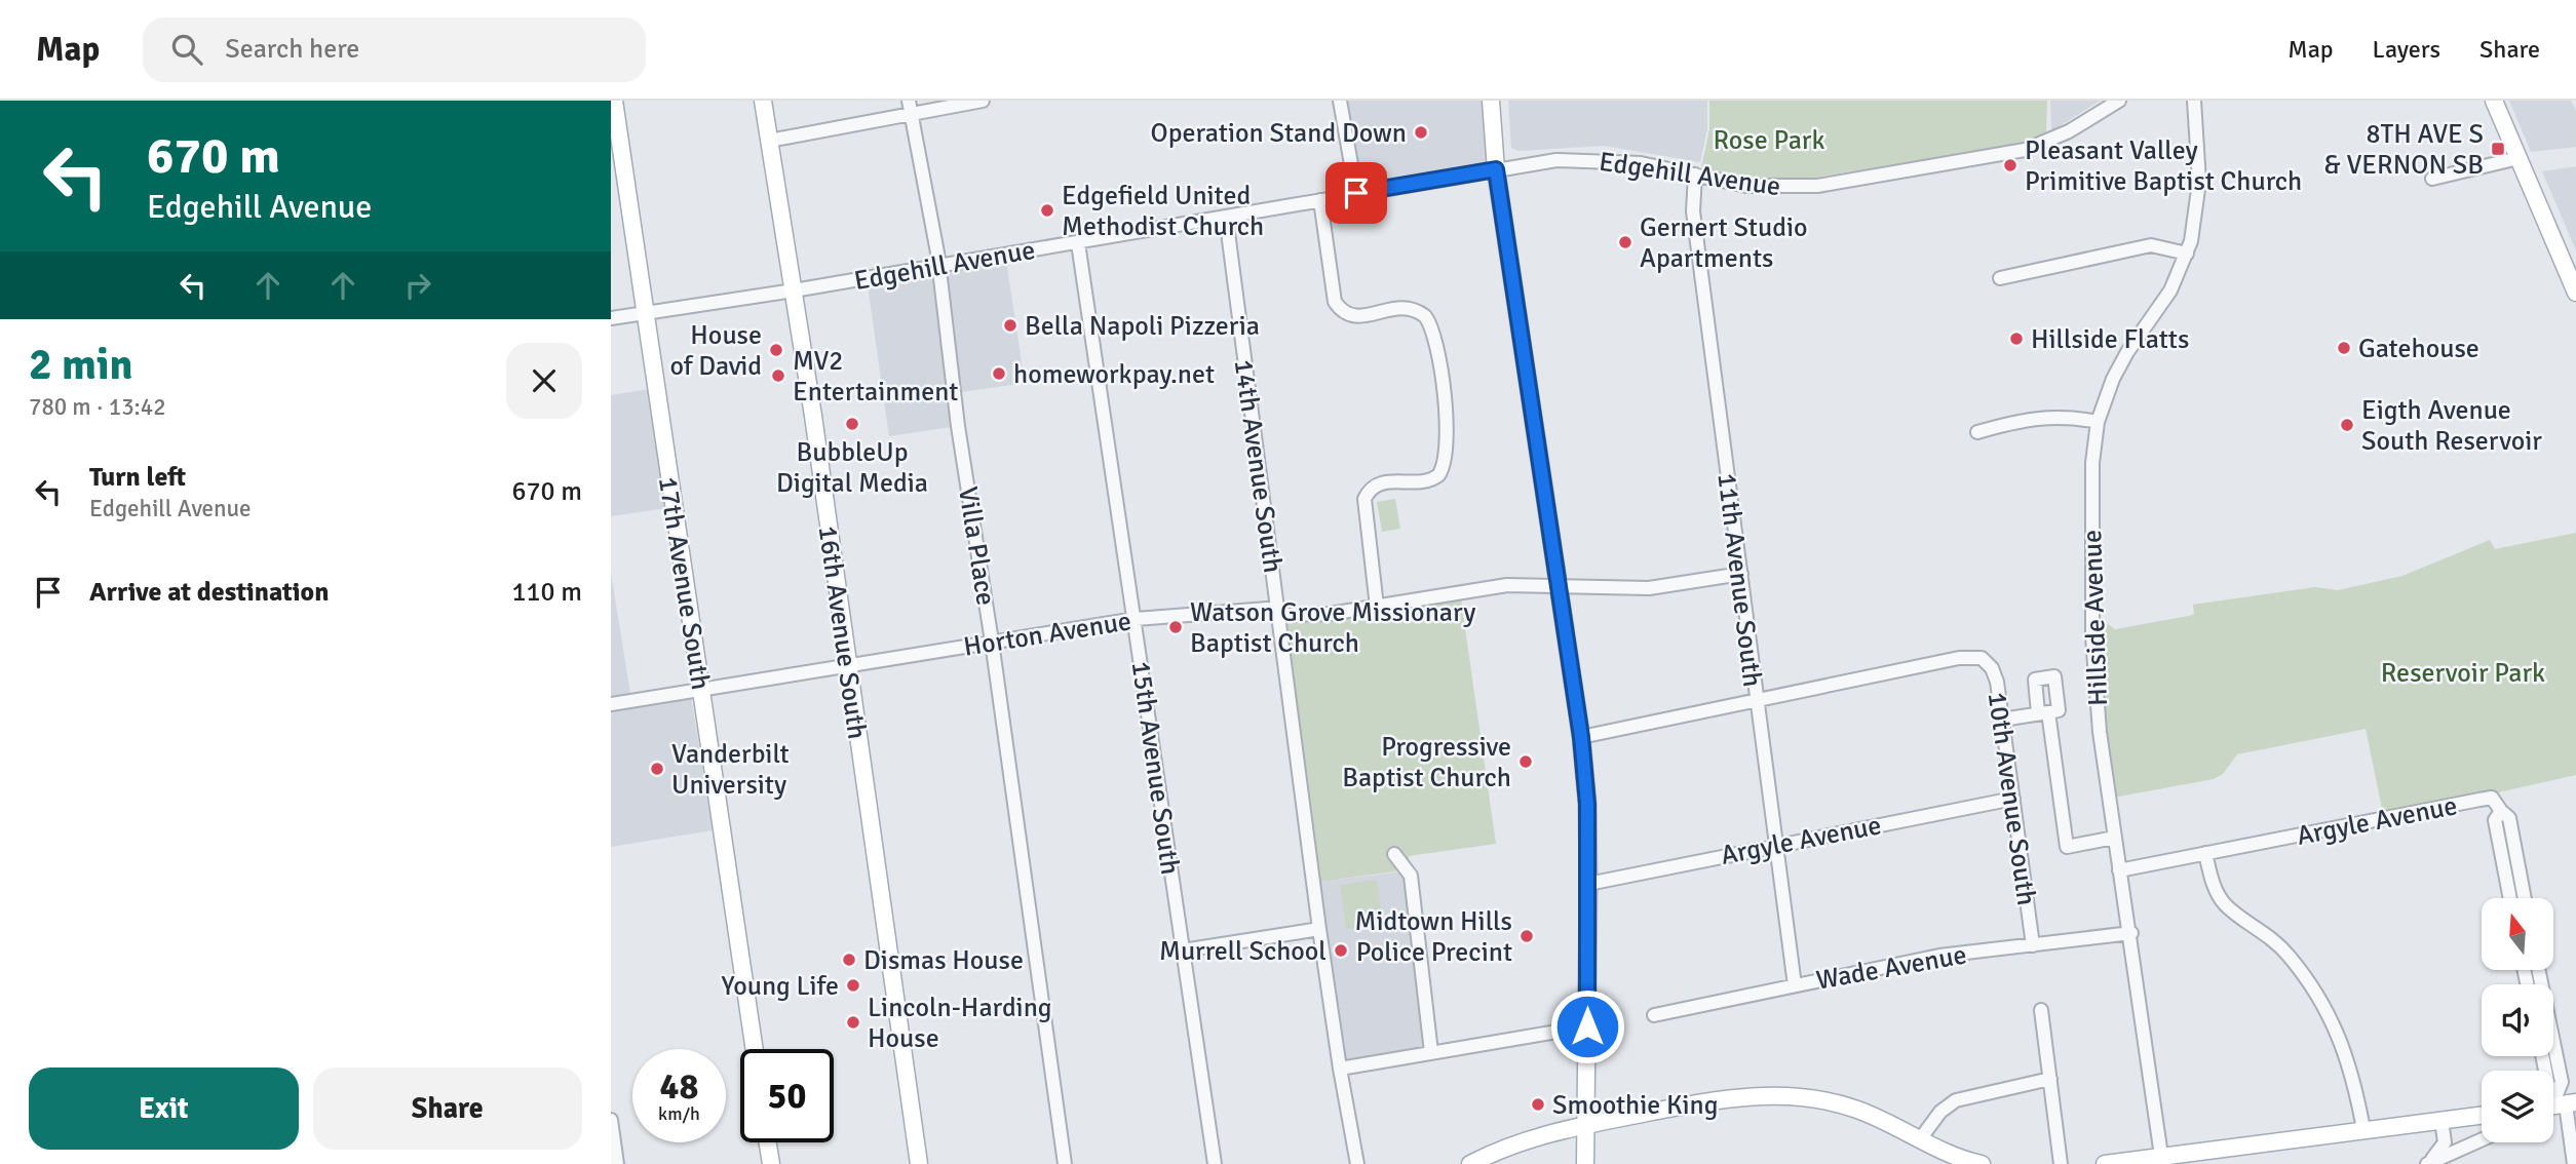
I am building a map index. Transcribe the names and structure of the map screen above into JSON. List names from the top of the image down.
{
  "streets": {
    "main road": ["17th Avenue South", "16th Avenue South"],
    "street": [
      "Edgehill Avenue",
      "14th Avenue South",
      "Villa Place",
      "11th Avenue South",
      "Hillside Avenue",
      "Horton Avenue",
      "15th Avenue South",
      "10th Avenue South",
      "Argyle Avenue",
      "Wade Avenue"
    ]
  },
  "crossings": [
    ["Edgehill Avenue", "14th Avenue South"],
    ["Edgehill Avenue", "Villa Place"],
    ["Edgehill Avenue", "11th Avenue South"],
    ["Edgehill Avenue", "17th Avenue South"],
    ["Edgehill Avenue", "16th Avenue South"],
    ["Edgehill Avenue", "15th Avenue South"],
    ["14th Avenue South", "Horton Avenue"],
    ["Villa Place", "Horton Avenue"],
    ["11th Avenue South", "Horton Avenue"],
    ["11th Avenue South", "10th Avenue South"],
    ["11th Avenue South", "Argyle Avenue"],
    ["11th Avenue South", "Wade Avenue"],
    ["17th Avenue South", "Horton Avenue"],
    ["Hillside Avenue", "Argyle Avenue"],
    ["Hillside Avenue", "Wade Avenue"],
    ["16th Avenue South", "Horton Avenue"],
    ["Horton Avenue", "15th Avenue South"],
    ["10th Avenue South", "Argyle Avenue"],
    ["10th Avenue South", "Wade Avenue"]
  ],
  "parks": ["Rose Park", "Reservoir Park"],
  "places": {
    "other": [
      "Operation Stand Down",
      "Pleasant Valley Primitive Baptist Church",
      "Edgefield United Methodist Church",
      "Gernert Studio Apartments",
      "Bella Napoli Pizzeria",
      "Hillside Flatts",
      "Gatehouse",
      "House of David",
      "homeworkpay.net",
      "MV2 Entertainment",
      "BubbleUp Digital Media",
      "Eigth Avenue South Reservoir",
      "Watson Grove Missionary Baptist Church",
      "Progressive Baptist Church",
      "Vanderbilt University",
      "Midtown Hills Police Precint",
      "Murrell School",
      "Dismas House",
      "Young Life",
      "Lincoln-Harding House",
      "Smoothie King"
    ],
    "transit": ["8TH AVE S & VERNON SB"]
  },
  "north": "top",
  "page": {
    "header": "Map",
    "search": "Search here",
    "nav": ["Map", "Layers", "Share"],
    "turn": ["670 m", "Edgehill Avenue"],
    "heading": ["2 min", "780 m · 13:42"],
    "list": [
      {
        "name": "Turn left",
        "note": "Edgehill Avenue",
        "value": "670 m"
      },
      {
        "name": "Arrive at destination",
        "value": "110 m"
      }
    ],
    "speed": "48 km/h",
    "limit": "50",
    "buttons": ["Exit", "Share"]
  }
}
